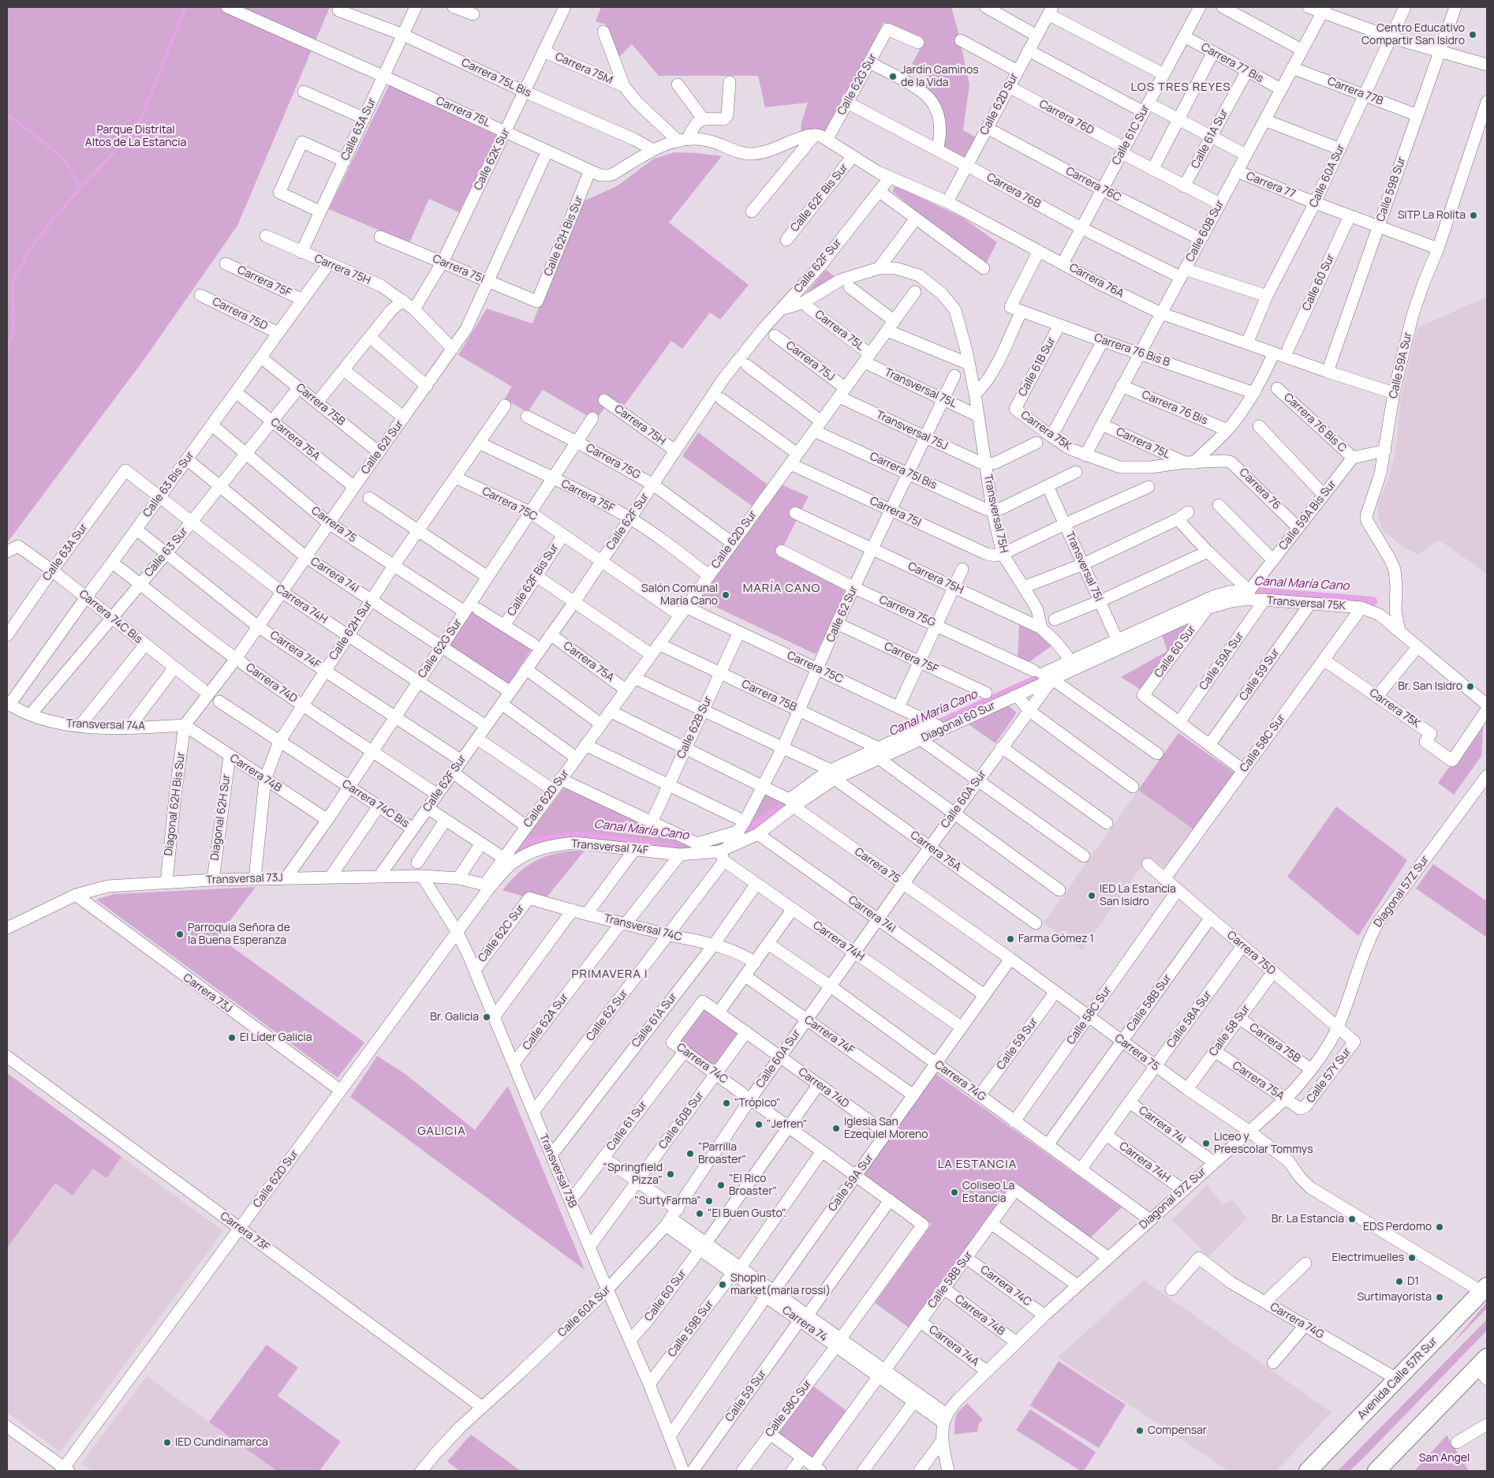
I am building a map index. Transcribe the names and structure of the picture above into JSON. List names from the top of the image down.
{
  "streets": {
    "highway": ["Avenida Calle 57R Sur"],
    "street": [
      "Carrera 77 Bis",
      "Carrera 75M",
      "Carrera 75L Bis",
      "Calle 62G Sur",
      "Carrera 77B",
      "Calle 62D Sur",
      "Carrera 75L",
      "Carrera 76D",
      "Calle 63A Sur",
      "Calle 61C Sur",
      "Calle 61A Sur",
      "Calle 62K Sur",
      "Calle 60A Sur",
      "Carrera 76C",
      "Carrera 77",
      "Calle 59B Sur",
      "Carrera 76B",
      "Calle 62F Bis Sur",
      "Calle 60B Sur",
      "Calle 62H Bis Sur",
      "Calle 62F Sur",
      "Carrera 75I",
      "Carrera 75H",
      "Carrera 76A",
      "Carrera 75F",
      "Calle 60 Sur",
      "Carrera 75D",
      "Carrera 76 Bis B",
      "Carrera 75J",
      "Calle 59A Sur",
      "Calle 61B Sur",
      "Transversal 75L",
      "Carrera 75B",
      "Carrera 76 Bis",
      "Carrera 76 Bis C",
      "Transversal 75J",
      "Carrera 75K",
      "Carrera 75A",
      "Calle 62I Sur",
      "Carrera 75G",
      "Carrera 75I Bis",
      "Calle 63 Bis Sur",
      "Carrera 76",
      "Carrera 75C",
      "Transversal 75H",
      "Calle 59A Bis Sur",
      "Carrera 75",
      "Calle 63 Sur",
      "Transversal 75I",
      "Carrera 74I",
      "Transversal 75K",
      "Carrera 74H",
      "Calle 62 Sur",
      "Carrera 74C Bis",
      "Calle 62H Sur",
      "Carrera 74F",
      "Calle 59 Sur",
      "Carrera 74D",
      "Diagonal 60 Sur",
      "Transversal 74A",
      "Calle 62B Sur",
      "Calle 58C Sur",
      "Carrera 74B",
      "Diagonal 62H Bis Sur",
      "Diagonal 62H Sur",
      "Transversal 74F",
      "Transversal 73J",
      "Diagonal 57Z Sur",
      "Transversal 74C",
      "Calle 62C Sur",
      "Carrera 73J",
      "Calle 58B Sur",
      "Calle 58A Sur",
      "Calle 62A Sur",
      "Calle 58 Sur",
      "Carrera 74C",
      "Calle 57Y Sur",
      "Carrera 74G",
      "Calle 61 Sur",
      "Transversal 73B",
      "Carrera 73F",
      "Carrera 74",
      "Carrera 74A"
    ]
  },
  "crossings": [
    ["Carrera 77 Bis", "Calle 61C Sur"],
    ["Carrera 77 Bis", "Calle 61A Sur"],
    ["Carrera 77 Bis", "Calle 60B Sur"],
    ["Carrera 75M", "Calle 62K Sur"],
    ["Carrera 75L Bis", "Carrera 75L"],
    ["Carrera 75L Bis", "Calle 63A Sur"],
    ["Carrera 75L Bis", "Calle 62K Sur"],
    ["Calle 62G Sur", "Carrera 76B"],
    ["Calle 62G Sur", "Carrera 76A"],
    ["Calle 62G Sur", "Carrera 75F"],
    ["Calle 62G Sur", "Carrera 75G"],
    ["Calle 62G Sur", "Carrera 75C"],
    ["Calle 62G Sur", "Carrera 75"],
    ["Calle 62G Sur", "Carrera 74I"],
    ["Calle 62G Sur", "Carrera 74H"],
    ["Calle 62G Sur", "Carrera 74C Bis"],
    ["Calle 62G Sur", "Carrera 74F"],
    ["Calle 62G Sur", "Carrera 74D"],
    ["Calle 62G Sur", "Carrera 74B"],
    ["Calle 62G Sur", "Transversal 73J"],
    ["Carrera 77B", "Calle 60A Sur"],
    ["Carrera 77B", "Calle 59B Sur"],
    ["Carrera 77B", "Calle 60B Sur"],
    ["Calle 62D Sur", "Carrera 75L"],
    ["Calle 62D Sur", "Carrera 76D"],
    ["Calle 62D Sur", "Carrera 76C"],
    ["Calle 62D Sur", "Carrera 77"],
    ["Calle 62D Sur", "Carrera 76B"],
    ["Calle 62D Sur", "Carrera 75I"],
    ["Calle 62D Sur", "Carrera 76A"],
    ["Calle 62D Sur", "Carrera 75F"],
    ["Calle 62D Sur", "Carrera 75J"],
    ["Calle 62D Sur", "Transversal 75L"],
    ["Calle 62D Sur", "Carrera 75B"],
    ["Calle 62D Sur", "Transversal 75J"],
    ["Calle 62D Sur", "Carrera 75A"],
    ["Calle 62D Sur", "Carrera 75G"],
    ["Calle 62D Sur", "Carrera 75I Bis"],
    ["Calle 62D Sur", "Carrera 75C"],
    ["Calle 62D Sur", "Carrera 75"],
    ["Calle 62D Sur", "Transversal 74F"],
    ["Calle 62D Sur", "Transversal 73J"],
    ["Calle 62D Sur", "Carrera 73J"],
    ["Calle 62D Sur", "Transversal 73B"],
    ["Calle 62D Sur", "Carrera 73F"],
    ["Carrera 75L", "Calle 63A Sur"],
    ["Carrera 75L", "Calle 62K Sur"],
    ["Carrera 75L", "Calle 60B Sur"],
    ["Carrera 75L", "Calle 62H Bis Sur"],
    ["Carrera 75L", "Transversal 75L"],
    ["Carrera 75L", "Carrera 75K"],
    ["Carrera 75L", "Calle 62I Sur"],
    ["Carrera 75L", "Carrera 76"],
    ["Carrera 76D", "Calle 61C Sur"],
    ["Carrera 76D", "Calle 61A Sur"],
    ["Carrera 76D", "Calle 60B Sur"],
    ["Calle 63A Sur", "Carrera 75H"],
    ["Calle 63A Sur", "Carrera 74H"],
    ["Calle 63A Sur", "Carrera 74C Bis"],
    ["Calle 61C Sur", "Carrera 76C"],
    ["Calle 61C Sur", "Carrera 77"],
    ["Calle 61C Sur", "Carrera 76B"],
    ["Calle 61C Sur", "Carrera 76A"],
    ["Calle 61A Sur", "Carrera 77"],
    ["Calle 61A Sur", "Carrera 74H"],
    ["Calle 61A Sur", "Transversal 74C"],
    ["Calle 61A Sur", "Transversal 73B"],
    ["Calle 62K Sur", "Carrera 75I"],
    ["Calle 62K Sur", "Carrera 75H"],
    ["Calle 60A Sur", "Carrera 77"],
    ["Calle 60A Sur", "Carrera 76B"],
    ["Calle 60A Sur", "Carrera 76A"],
    ["Calle 60A Sur", "Carrera 75B"],
    ["Calle 60A Sur", "Carrera 75A"],
    ["Calle 60A Sur", "Carrera 75G"],
    ["Calle 60A Sur", "Carrera 75"],
    ["Calle 60A Sur", "Carrera 74I"],
    ["Calle 60A Sur", "Carrera 74H"],
    ["Calle 60A Sur", "Carrera 74F"],
    ["Calle 60A Sur", "Carrera 74D"],
    ["Calle 60A Sur", "Diagonal 60 Sur"],
    ["Calle 60A Sur", "Carrera 74C"],
    ["Calle 60A Sur", "Carrera 74G"],
    ["Calle 60A Sur", "Transversal 73B"],
    ["Calle 60A Sur", "Carrera 73F"],
    ["Calle 60A Sur", "Carrera 74"],
    ["Carrera 76C", "Calle 60B Sur"],
    ["Carrera 77", "Calle 59B Sur"],
    ["Carrera 77", "Calle 60B Sur"],
    ["Carrera 77", "Calle 60 Sur"],
    ["Carrera 77", "Calle 59A Sur"],
    ["Calle 59B Sur", "Carrera 76A"],
    ["Calle 59B Sur", "Carrera 74C"],
    ["Calle 59B Sur", "Transversal 73B"],
    ["Calle 59B Sur", "Carrera 74"],
    ["Carrera 76B", "Calle 60B Sur"],
    ["Calle 62F Bis Sur", "Carrera 76A"],
    ["Calle 62F Bis Sur", "Carrera 75C"],
    ["Calle 60B Sur", "Carrera 76A"],
    ["Calle 60B Sur", "Carrera 76 Bis B"],
    ["Calle 60B Sur", "Carrera 76 Bis"],
    ["Calle 60B Sur", "Carrera 75K"],
    ["Calle 60B Sur", "Carrera 74D"],
    ["Calle 60B Sur", "Carrera 74C"],
    ["Calle 60B Sur", "Transversal 73B"],
    ["Calle 60B Sur", "Carrera 74"],
    ["Calle 62H Bis Sur", "Carrera 75I"],
    ["Calle 62F Sur", "Carrera 75H"],
    ["Calle 62F Sur", "Carrera 76A"],
    ["Calle 62F Sur", "Carrera 75F"],
    ["Calle 62F Sur", "Carrera 75A"],
    ["Calle 62F Sur", "Carrera 75G"],
    ["Calle 62F Sur", "Carrera 75C"],
    ["Calle 62F Sur", "Carrera 74I"],
    ["Calle 62F Sur", "Carrera 74H"],
    ["Calle 62F Sur", "Carrera 74C Bis"],
    ["Calle 62F Sur", "Carrera 74F"],
    ["Calle 62F Sur", "Carrera 74D"],
    ["Calle 62F Sur", "Transversal 73J"],
    ["Carrera 75I", "Calle 62I Sur"],
    ["Carrera 75I", "Transversal 75H"],
    ["Carrera 75I", "Calle 62 Sur"],
    ["Carrera 75H", "Calle 63 Bis Sur"],
    ["Carrera 75H", "Transversal 75H"],
    ["Carrera 75H", "Calle 62 Sur"],
    ["Carrera 76A", "Calle 59A Sur"],
    ["Carrera 75F", "Calle 63 Bis Sur"],
    ["Carrera 75F", "Calle 62 Sur"],
    ["Carrera 75F", "Calle 62H Sur"],
    ["Calle 60 Sur", "Calle 59A Sur"],
    ["Calle 60 Sur", "Transversal 75K"],
    ["Calle 60 Sur", "Carrera 74D"],
    ["Calle 60 Sur", "Diagonal 60 Sur"],
    ["Calle 60 Sur", "Carrera 74C"],
    ["Calle 60 Sur", "Transversal 73B"],
    ["Calle 60 Sur", "Carrera 74"],
    ["Carrera 75D", "Calle 63 Bis Sur"],
    ["Carrera 75D", "Calle 58C Sur"],
    ["Carrera 75D", "Diagonal 57Z Sur"],
    ["Carrera 75D", "Calle 58B Sur"],
    ["Carrera 75D", "Calle 58A Sur"],
    ["Carrera 75D", "Calle 58 Sur"],
    ["Carrera 75D", "Calle 57Y Sur"],
    ["Carrera 76 Bis B", "Calle 61B Sur"],
    ["Carrera 75J", "Transversal 75J"],
    ["Calle 59A Sur", "Carrera 75"],
    ["Calle 59A Sur", "Carrera 74I"],
    ["Calle 59A Sur", "Transversal 75K"],
    ["Calle 59A Sur", "Carrera 74H"],
    ["Calle 59A Sur", "Carrera 74F"],
    ["Calle 59A Sur", "Carrera 74D"],
    ["Calle 59A Sur", "Carrera 74C"],
    ["Calle 59A Sur", "Carrera 74G"],
    ["Calle 59A Sur", "Transversal 73B"],
    ["Calle 59A Sur", "Carrera 74"],
    ["Calle 61B Sur", "Carrera 75K"],
    ["Transversal 75L", "Transversal 75H"],
    ["Transversal 75L", "Calle 62 Sur"],
    ["Carrera 75B", "Calle 62I Sur"],
    ["Carrera 75B", "Calle 63 Bis Sur"],
    ["Carrera 75B", "Calle 63 Sur"],
    ["Carrera 75B", "Calle 62 Sur"],
    ["Carrera 75B", "Diagonal 60 Sur"],
    ["Carrera 75B", "Calle 62B Sur"],
    ["Carrera 75B", "Diagonal 57Z Sur"],
    ["Carrera 75B", "Calle 58 Sur"],
    ["Carrera 76 Bis C", "Calle 59A Bis Sur"],
    ["Transversal 75J", "Transversal 75H"],
    ["Transversal 75J", "Calle 62 Sur"],
    ["Carrera 75K", "Carrera 76"],
    ["Carrera 75K", "Calle 58C Sur"],
    ["Carrera 75A", "Calle 62I Sur"],
    ["Carrera 75A", "Calle 63 Bis Sur"],
    ["Carrera 75A", "Calle 63 Sur"],
    ["Carrera 75A", "Calle 62 Sur"],
    ["Carrera 75A", "Diagonal 60 Sur"],
    ["Carrera 75A", "Calle 62B Sur"],
    ["Carrera 75A", "Diagonal 57Z Sur"],
    ["Carrera 75A", "Calle 58 Sur"],
    ["Carrera 75A", "Calle 57Y Sur"],
    ["Calle 62I Sur", "Carrera 75"],
    ["Calle 62I Sur", "Carrera 74I"],
    ["Calle 62I Sur", "Carrera 74H"],
    ["Calle 62I Sur", "Carrera 74F"],
    ["Calle 62I Sur", "Carrera 74D"],
    ["Calle 62I Sur", "Transversal 74A"],
    ["Calle 62I Sur", "Carrera 74B"],
    ["Calle 62I Sur", "Diagonal 62H Bis Sur"],
    ["Carrera 75G", "Calle 62 Sur"],
    ["Carrera 75G", "Diagonal 60 Sur"],
    ["Carrera 75I Bis", "Transversal 75H"],
    ["Carrera 75I Bis", "Calle 62 Sur"],
    ["Calle 63 Bis Sur", "Carrera 75"],
    ["Calle 63 Bis Sur", "Carrera 74I"],
    ["Calle 63 Bis Sur", "Carrera 74H"],
    ["Calle 63 Bis Sur", "Carrera 74C Bis"],
    ["Calle 63 Bis Sur", "Carrera 74F"],
    ["Calle 63 Bis Sur", "Carrera 74D"],
    ["Calle 63 Bis Sur", "Transversal 74A"],
    ["Carrera 76", "Calle 59A Bis Sur"],
    ["Carrera 75C", "Calle 62 Sur"],
    ["Carrera 75C", "Calle 62H Sur"],
    ["Carrera 75C", "Diagonal 60 Sur"],
    ["Carrera 75C", "Calle 62B Sur"],
    ["Calle 59A Bis Sur", "Transversal 75K"],
    ["Calle 59A Bis Sur", "Diagonal 60 Sur"],
    ["Carrera 75", "Calle 63 Sur"],
    ["Carrera 75", "Calle 62 Sur"],
    ["Carrera 75", "Calle 62H Sur"],
    ["Carrera 75", "Calle 59 Sur"],
    ["Carrera 75", "Diagonal 60 Sur"],
    ["Carrera 75", "Calle 62B Sur"],
    ["Carrera 75", "Calle 58C Sur"],
    ["Carrera 75", "Diagonal 57Z Sur"],
    ["Carrera 75", "Calle 58B Sur"],
    ["Carrera 75", "Calle 58A Sur"],
    ["Carrera 75", "Calle 58 Sur"],
    ["Carrera 75", "Avenida Calle 57R Sur"],
    ["Calle 63 Sur", "Carrera 74I"],
    ["Calle 63 Sur", "Carrera 74H"],
    ["Calle 63 Sur", "Carrera 74C Bis"],
    ["Calle 63 Sur", "Carrera 74F"],
    ["Calle 63 Sur", "Carrera 74D"],
    ["Calle 63 Sur", "Transversal 74A"],
    ["Transversal 75I", "Diagonal 60 Sur"],
    ["Carrera 74I", "Calle 62H Sur"],
    ["Carrera 74I", "Diagonal 60 Sur"],
    ["Carrera 74I", "Diagonal 57Z Sur"],
    ["Carrera 74I", "Calle 58A Sur"],
    ["Transversal 75K", "Calle 59 Sur"],
    ["Transversal 75K", "Diagonal 60 Sur"],
    ["Transversal 75K", "Calle 58C Sur"],
    ["Carrera 74H", "Calle 62 Sur"],
    ["Carrera 74H", "Calle 62H Sur"],
    ["Carrera 74H", "Diagonal 60 Sur"],
    ["Carrera 74H", "Transversal 74F"],
    ["Carrera 74H", "Diagonal 57Z Sur"],
    ["Carrera 74H", "Calle 58A Sur"],
    ["Calle 62 Sur", "Diagonal 60 Sur"],
    ["Calle 62 Sur", "Transversal 74F"],
    ["Calle 62 Sur", "Transversal 74C"],
    ["Calle 62 Sur", "Transversal 73B"],
    ["Carrera 74C Bis", "Calle 62H Sur"],
    ["Calle 62H Sur", "Carrera 74F"],
    ["Calle 62H Sur", "Carrera 74D"],
    ["Calle 62H Sur", "Carrera 74B"],
    ["Calle 62H Sur", "Transversal 73J"],
    ["Calle 59 Sur", "Carrera 74C"],
    ["Calle 59 Sur", "Carrera 74G"],
    ["Calle 59 Sur", "Carrera 74"],
    ["Carrera 74D", "Carrera 74C"],
    ["Diagonal 60 Sur", "Transversal 74F"],
    ["Transversal 74A", "Carrera 74B"],
    ["Transversal 74A", "Diagonal 62H Bis Sur"],
    ["Calle 58C Sur", "Carrera 74C"],
    ["Calle 58C Sur", "Carrera 74G"],
    ["Calle 58C Sur", "Carrera 74"],
    ["Carrera 74B", "Diagonal 62H Bis Sur"],
    ["Carrera 74B", "Diagonal 62H Sur"],
    ["Carrera 74B", "Diagonal 57Z Sur"],
    ["Carrera 74B", "Calle 58B Sur"],
    ["Diagonal 62H Bis Sur", "Transversal 73J"],
    ["Diagonal 62H Sur", "Transversal 73J"],
    ["Transversal 74F", "Transversal 73J"],
    ["Transversal 74F", "Calle 62A Sur"],
    ["Transversal 73J", "Carrera 73J"],
    ["Transversal 73J", "Transversal 73B"],
    ["Diagonal 57Z Sur", "Calle 58B Sur"],
    ["Diagonal 57Z Sur", "Carrera 74C"],
    ["Diagonal 57Z Sur", "Carrera 74G"],
    ["Diagonal 57Z Sur", "Carrera 74"],
    ["Diagonal 57Z Sur", "Carrera 74A"],
    ["Transversal 74C", "Calle 62C Sur"],
    ["Transversal 74C", "Calle 62A Sur"],
    ["Calle 62C Sur", "Transversal 73B"],
    ["Calle 58B Sur", "Carrera 74C"],
    ["Calle 58B Sur", "Carrera 74G"],
    ["Calle 58B Sur", "Carrera 74"],
    ["Calle 58B Sur", "Carrera 74A"],
    ["Calle 58A Sur", "Carrera 74G"],
    ["Calle 62A Sur", "Transversal 73B"],
    ["Carrera 74C", "Calle 61 Sur"],
    ["Carrera 74G", "Avenida Calle 57R Sur"],
    ["Calle 61 Sur", "Transversal 73B"],
    ["Calle 61 Sur", "Carrera 74"]
  ],
  "districts": [
    "LOS TRES REYES",
    "MARÍA CANO",
    "PRIMAVERA I",
    "GALICIA",
    "LA ESTANCIA"
  ],
  "water": ["Canal María Cano"],
  "parks": ["Parque Distrital Altos de La Estancia", "San Angel"],
  "places": [
    "Centro Educativo Compartir San Isidro",
    "Jardín Caminos de la Vida",
    "SITP La Rolita",
    "Salón Comunal María Cano",
    "Br. San Isidro",
    "IED La Estancia San Isidro",
    "Parroquia Señora de la Buena Esperanza",
    "Farma Gómez 1",
    "Br. Galicia",
    "El Líder Galicia",
    "\"Trópico\"",
    "\"Jefren\"",
    "Iglesia San Ezequiel Moreno",
    "Liceo y Preescolar Tommys",
    "\"Parrilla Broaster\"",
    "\"Springfield Pizza\"",
    "\"El Rico Broaster\".",
    "Coliseo La Estancia",
    "\"SurtyFarma\"",
    "\"El Buen Gusto\".",
    "Br. La Estancia",
    "EDS Perdomo",
    "Electrimuelles",
    "D1",
    "Shopin market(maria rossi)",
    "Surtimayorista",
    "Compensar",
    "IED Cundinamarca"
  ]
}
